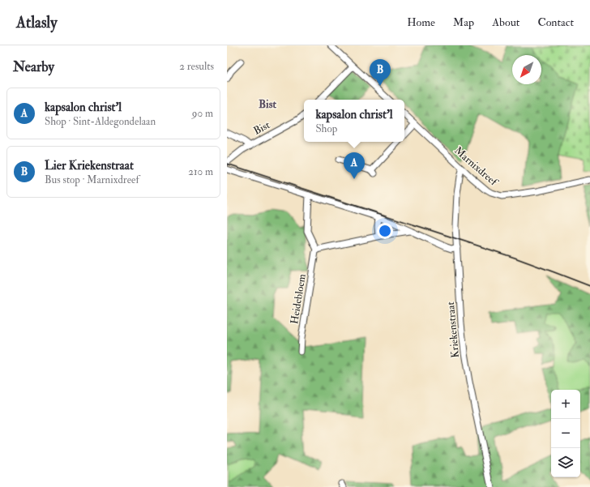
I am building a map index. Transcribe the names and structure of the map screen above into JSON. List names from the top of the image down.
{
  "streets": {
    "street": [
      "Bist",
      "Marnixdreef",
      "Heidebloem",
      "Kriekenstraat"
    ]
  },
  "crossings": [
    ["Marnixdreef", "Kriekenstraat"]
  ],
  "districts": ["Bist"],
  "north": "bottom left",
  "page": {
    "header": "Atlasly",
    "nav": [
      "Home",
      "Map",
      "About",
      "Contact"
    ],
    "heading": ["Nearby", "2 results"],
    "pins": ["B", "A"],
    "list": [
      {
        "mark": "A",
        "name": "kapsalon christ'l",
        "note": "Shop · Sint-Aldegondelaan",
        "value": "90 m"
      },
      {
        "mark": "B",
        "name": "Lier Kriekenstraat",
        "note": "Bus stop · Marnixdreef",
        "value": "210 m"
      }
    ],
    "popup": ["kapsalon christ'l", "Shop"],
    "map_buttons": ["+", "−"]
  }
}
